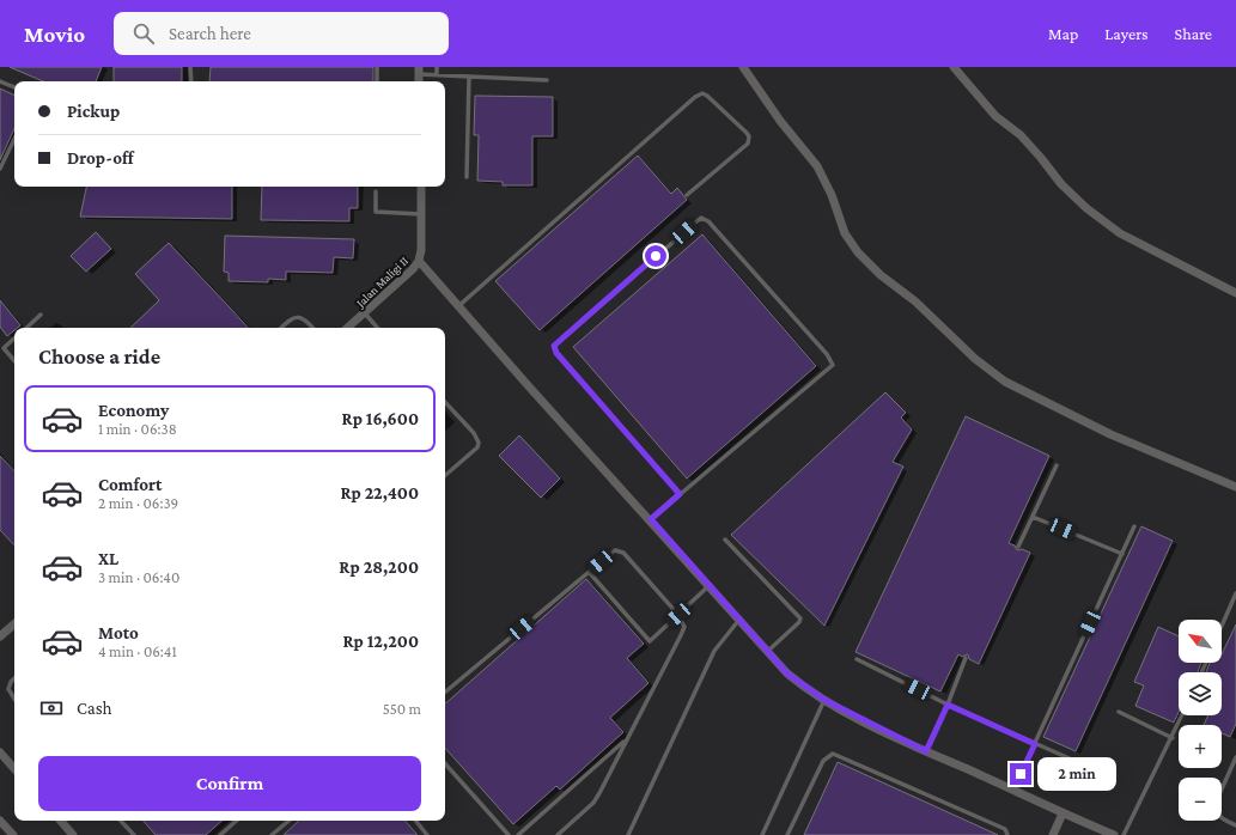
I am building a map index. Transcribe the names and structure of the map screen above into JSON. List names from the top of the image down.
{
  "streets": {
    "street": ["Jalan Maligi II"]
  },
  "north": "top left",
  "page": {
    "header": "Movio",
    "search": "Search here",
    "nav": ["Map", "Layers", "Share"],
    "banner": ["Pickup", "Drop-off"],
    "heading": "Choose a ride",
    "list": [
      {
        "name": "Economy",
        "note": "1 min · 06:38",
        "value": "Rp 16,600"
      },
      {
        "name": "Comfort",
        "note": "2 min · 06:39",
        "value": "Rp 22,400"
      },
      {
        "name": "XL",
        "note": "3 min · 06:40",
        "value": "Rp 28,200"
      },
      {
        "name": "Moto",
        "note": "4 min · 06:41",
        "value": "Rp 12,200"
      }
    ],
    "map_buttons": ["+", "−"],
    "pay": ["Cash", "550 m"],
    "buttons": "Confirm",
    "bubble": "2 min"
  }
}
